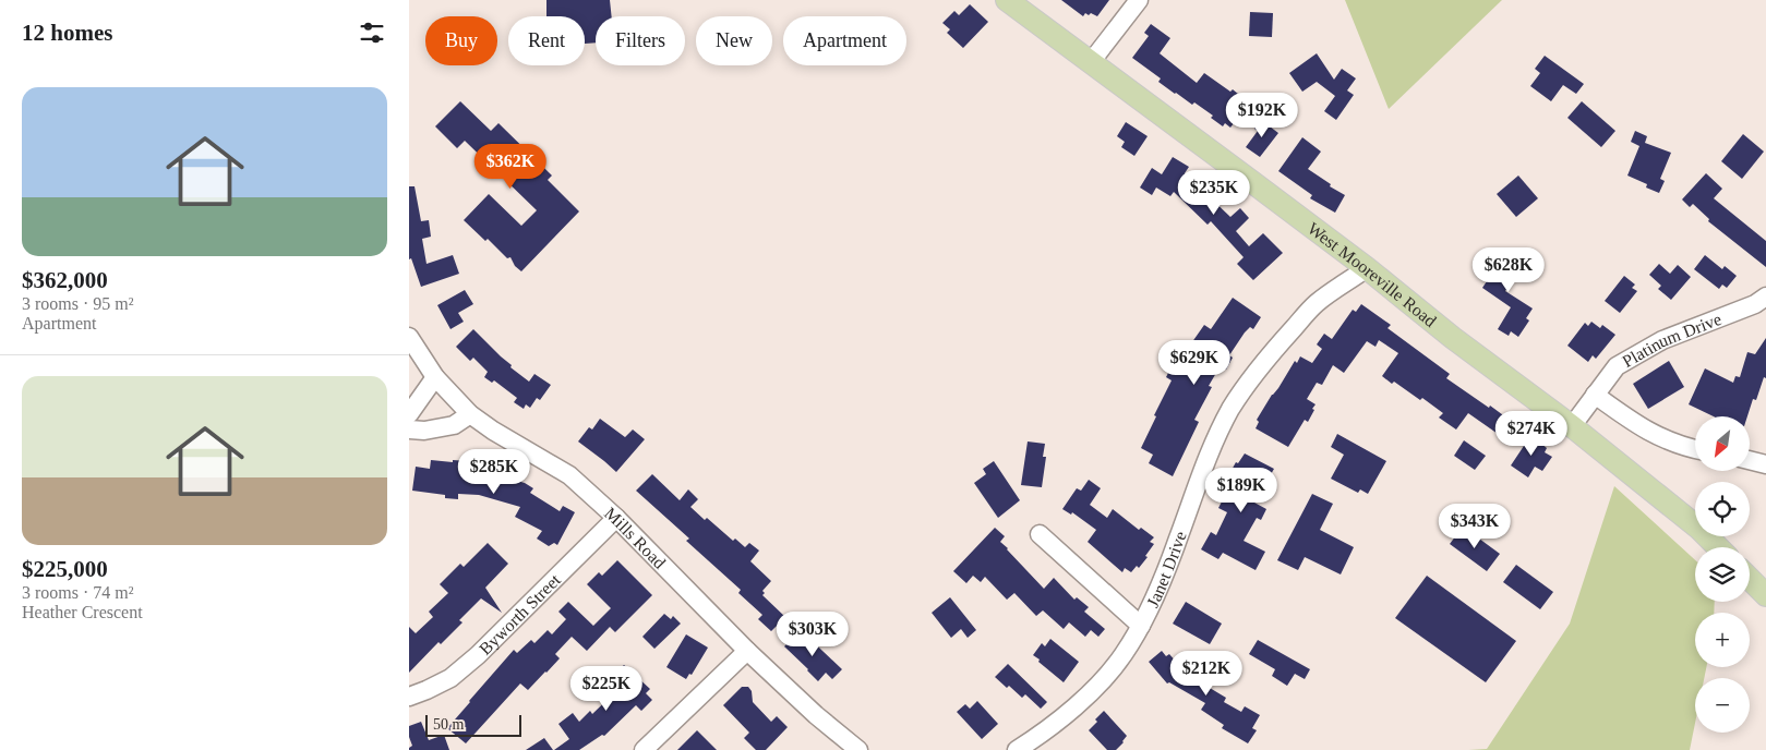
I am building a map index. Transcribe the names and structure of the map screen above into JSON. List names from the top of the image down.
{
  "streets": {
    "main road": ["West Mooreville Road"],
    "street": [
      "Platinum Drive",
      "Mills Road",
      "Janet Drive",
      "Byworth Street"
    ]
  },
  "crossings": [
    ["West Mooreville Road", "Platinum Drive"],
    ["West Mooreville Road", "Janet Drive"],
    ["Mills Road", "Byworth Street"]
  ],
  "scale_bar": "50 m",
  "north": "bottom left",
  "page": {
    "heading": "12 homes",
    "chip": [
      "Buy",
      "Rent",
      "Filters",
      "New",
      "Apartment"
    ],
    "list": [
      {
        "name": "$362,000",
        "note": "3 rooms · 95 m² · Apartment"
      },
      {
        "name": "$225,000",
        "note": "3 rooms · 74 m² · Heather Crescent"
      }
    ],
    "price": [
      "$192K",
      "$362K",
      "$235K",
      "$628K",
      "$629K",
      "$274K",
      "$285K",
      "$189K",
      "$343K",
      "$303K",
      "$212K",
      "$225K"
    ],
    "map_buttons": ["+", "−"],
    "scale": "50 m"
  }
}
